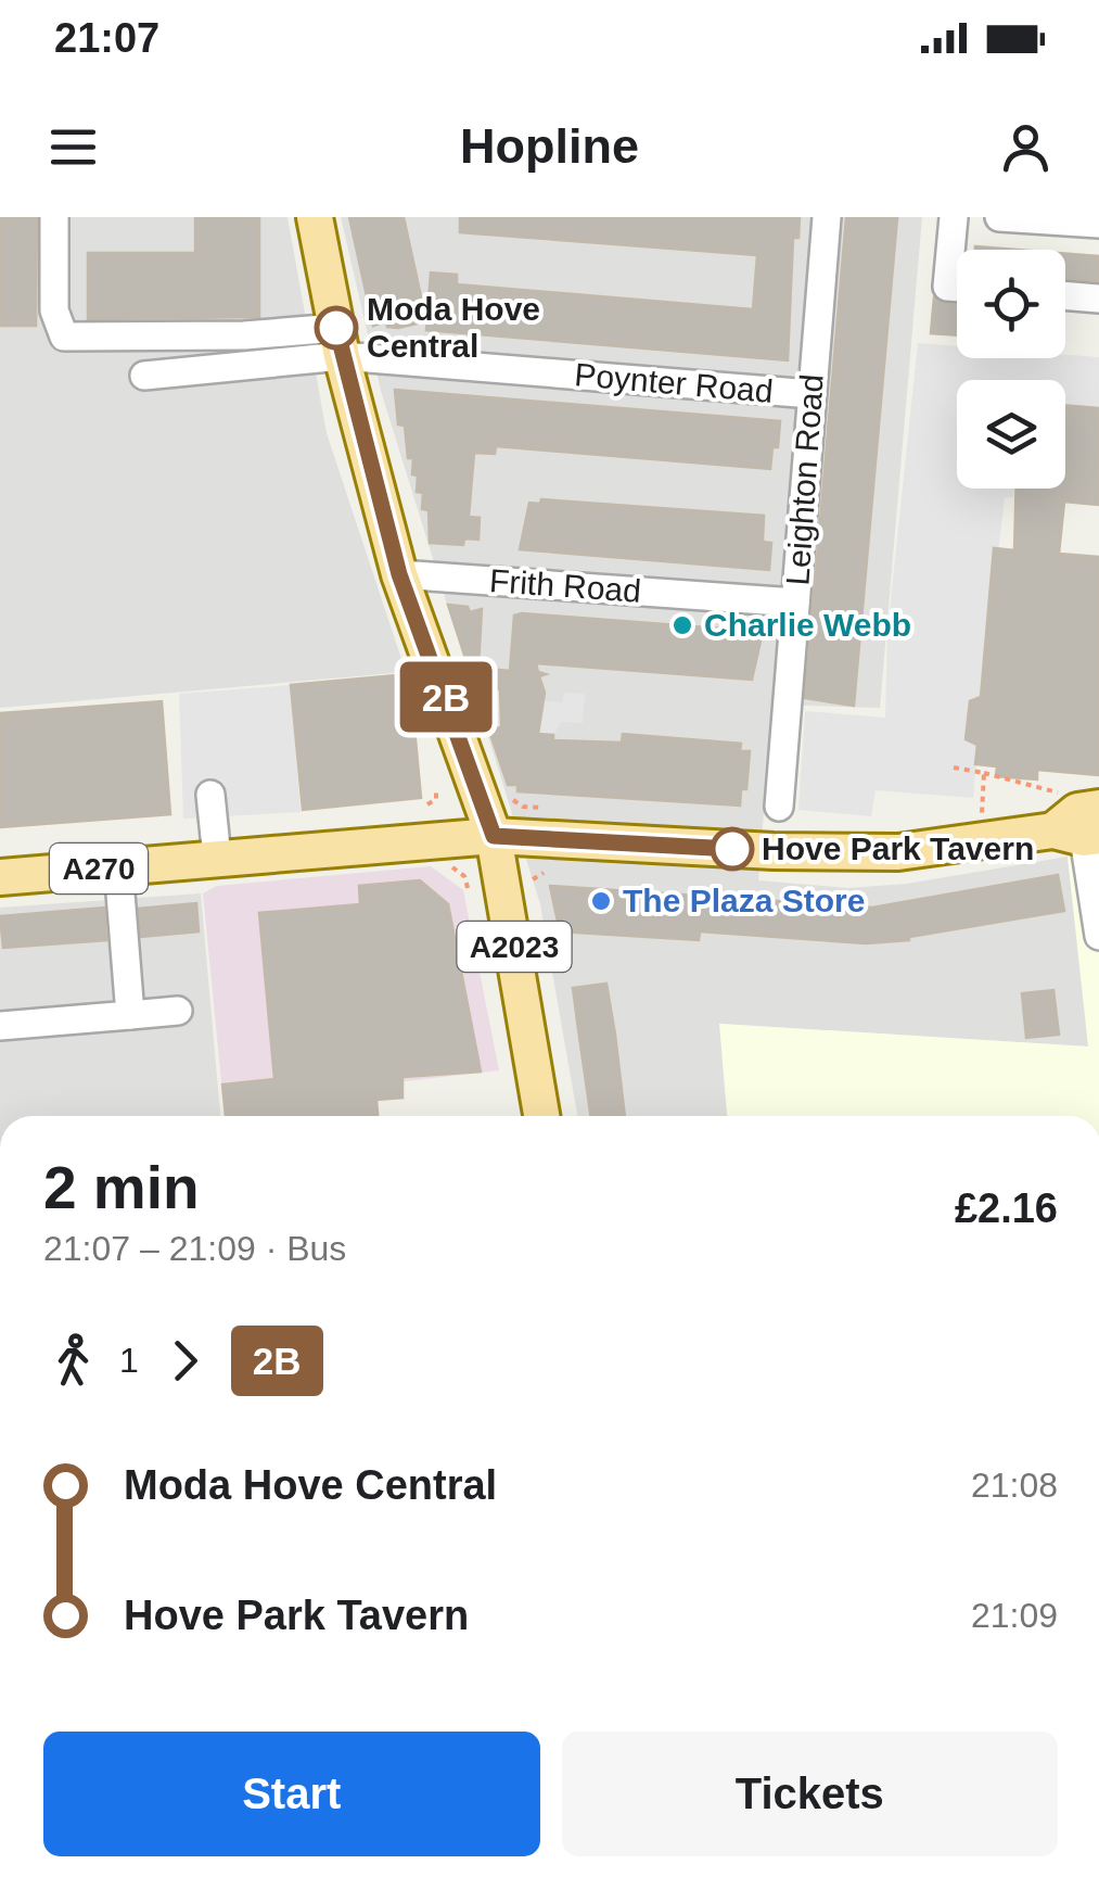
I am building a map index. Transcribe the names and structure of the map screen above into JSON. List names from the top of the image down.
{
  "streets": {
    "main road": ["A270", "A2023"],
    "street": ["Poynter Road", "Leighton Road", "Frith Road"]
  },
  "crossings": [
    ["Poynter Road", "Leighton Road"],
    ["Poynter Road", "A2023"],
    ["Leighton Road", "Frith Road"],
    ["Frith Road", "A2023"],
    ["A270", "A2023"]
  ],
  "places": [
    "Moda Hove Central",
    "Charlie Webb",
    "Hove Park Tavern",
    "The Plaza Store"
  ],
  "lines": ["bus line 2B"],
  "page": {
    "status": "21:07",
    "header": "Hopline",
    "on_map": "2B",
    "heading": ["2 min", "21:07 – 21:09 · Bus", "£2.16"],
    "legs": ["1", "2B"],
    "list": [
      {
        "name": "Moda Hove Central",
        "value": "21:08"
      },
      {
        "name": "Hove Park Tavern",
        "value": "21:09"
      }
    ],
    "buttons": ["Start", "Tickets"]
  }
}
